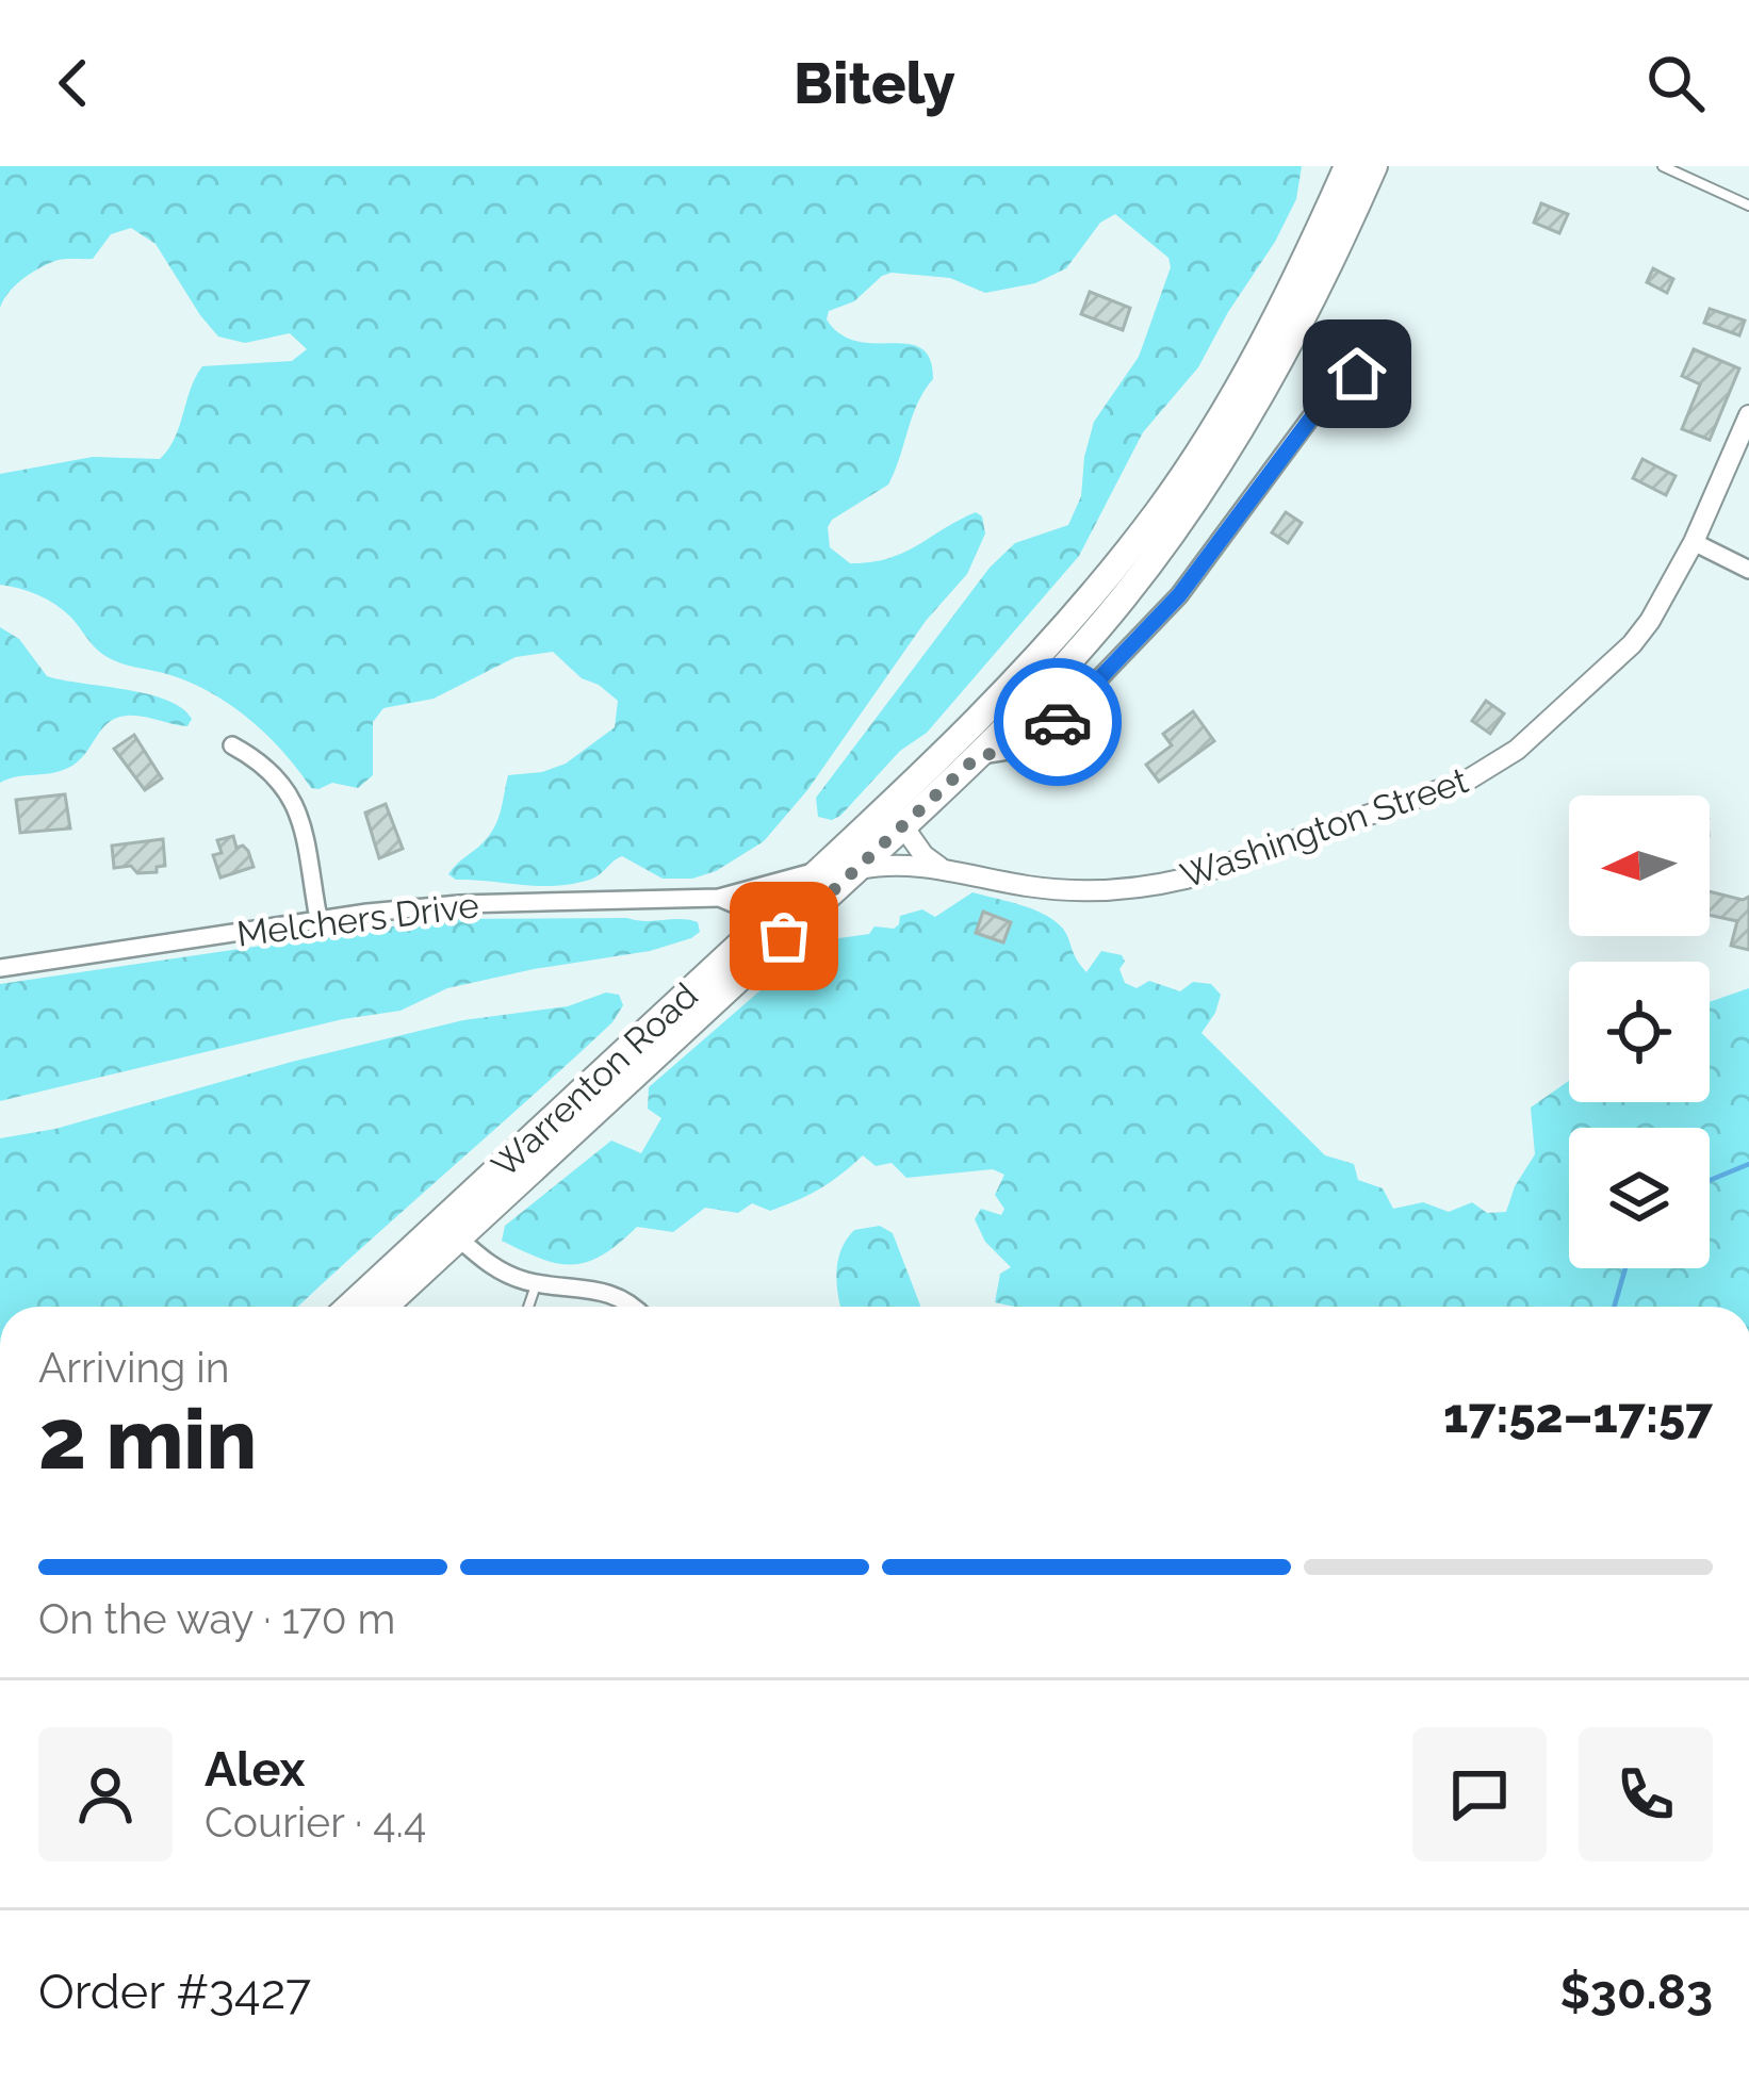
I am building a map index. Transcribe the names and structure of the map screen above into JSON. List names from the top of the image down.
{
  "streets": {
    "main road": ["Warrenton Road"],
    "street": ["Washington Street", "Melchers Drive"]
  },
  "crossings": [
    ["Washington Street", "Warrenton Road"],
    ["Melchers Drive", "Warrenton Road"]
  ],
  "north": "left",
  "page": {
    "header": "Bitely",
    "heading": ["2 min", "Arriving in", "17:52–17:57"],
    "panel": [
      "Alex",
      "Courier · 4.4",
      "Order #3427",
      "$30.83"
    ],
    "bar": "On the way · 170 m"
  }
}
